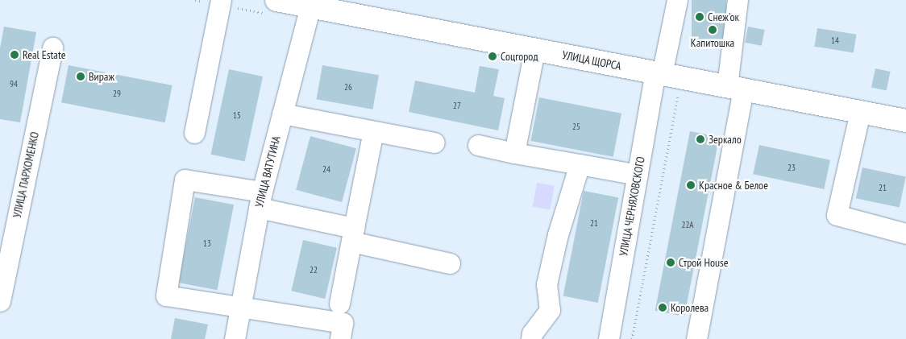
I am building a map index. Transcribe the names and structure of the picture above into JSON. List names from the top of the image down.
{
  "streets": {
    "main road": ["УЛИЦА ЩОРСА"],
    "street": ["УЛИЦА ВАТУТИНА", "УЛИЦА ПАРХОМЕНКО", "УЛИЦА ЧЕРНЯХОВСКОГО"]
  },
  "crossings": [
    ["УЛИЦА ЩОРСА", "УЛИЦА ВАТУТИНА"],
    ["УЛИЦА ЩОРСА", "УЛИЦА ЧЕРНЯХОВСКОГО"]
  ],
  "places": [
    "Снеж'ок",
    "Капитошка",
    "Real Estate",
    "Соцгород",
    "Вираж",
    "Зеркало",
    "Красное & Белое",
    "Строй House",
    "Королева"
  ],
  "house_numbers": [
    "14",
    "94",
    "26",
    "29",
    "27",
    "15",
    "25",
    "23",
    "24",
    "21",
    "21",
    "22А",
    "13",
    "22"
  ]
}
